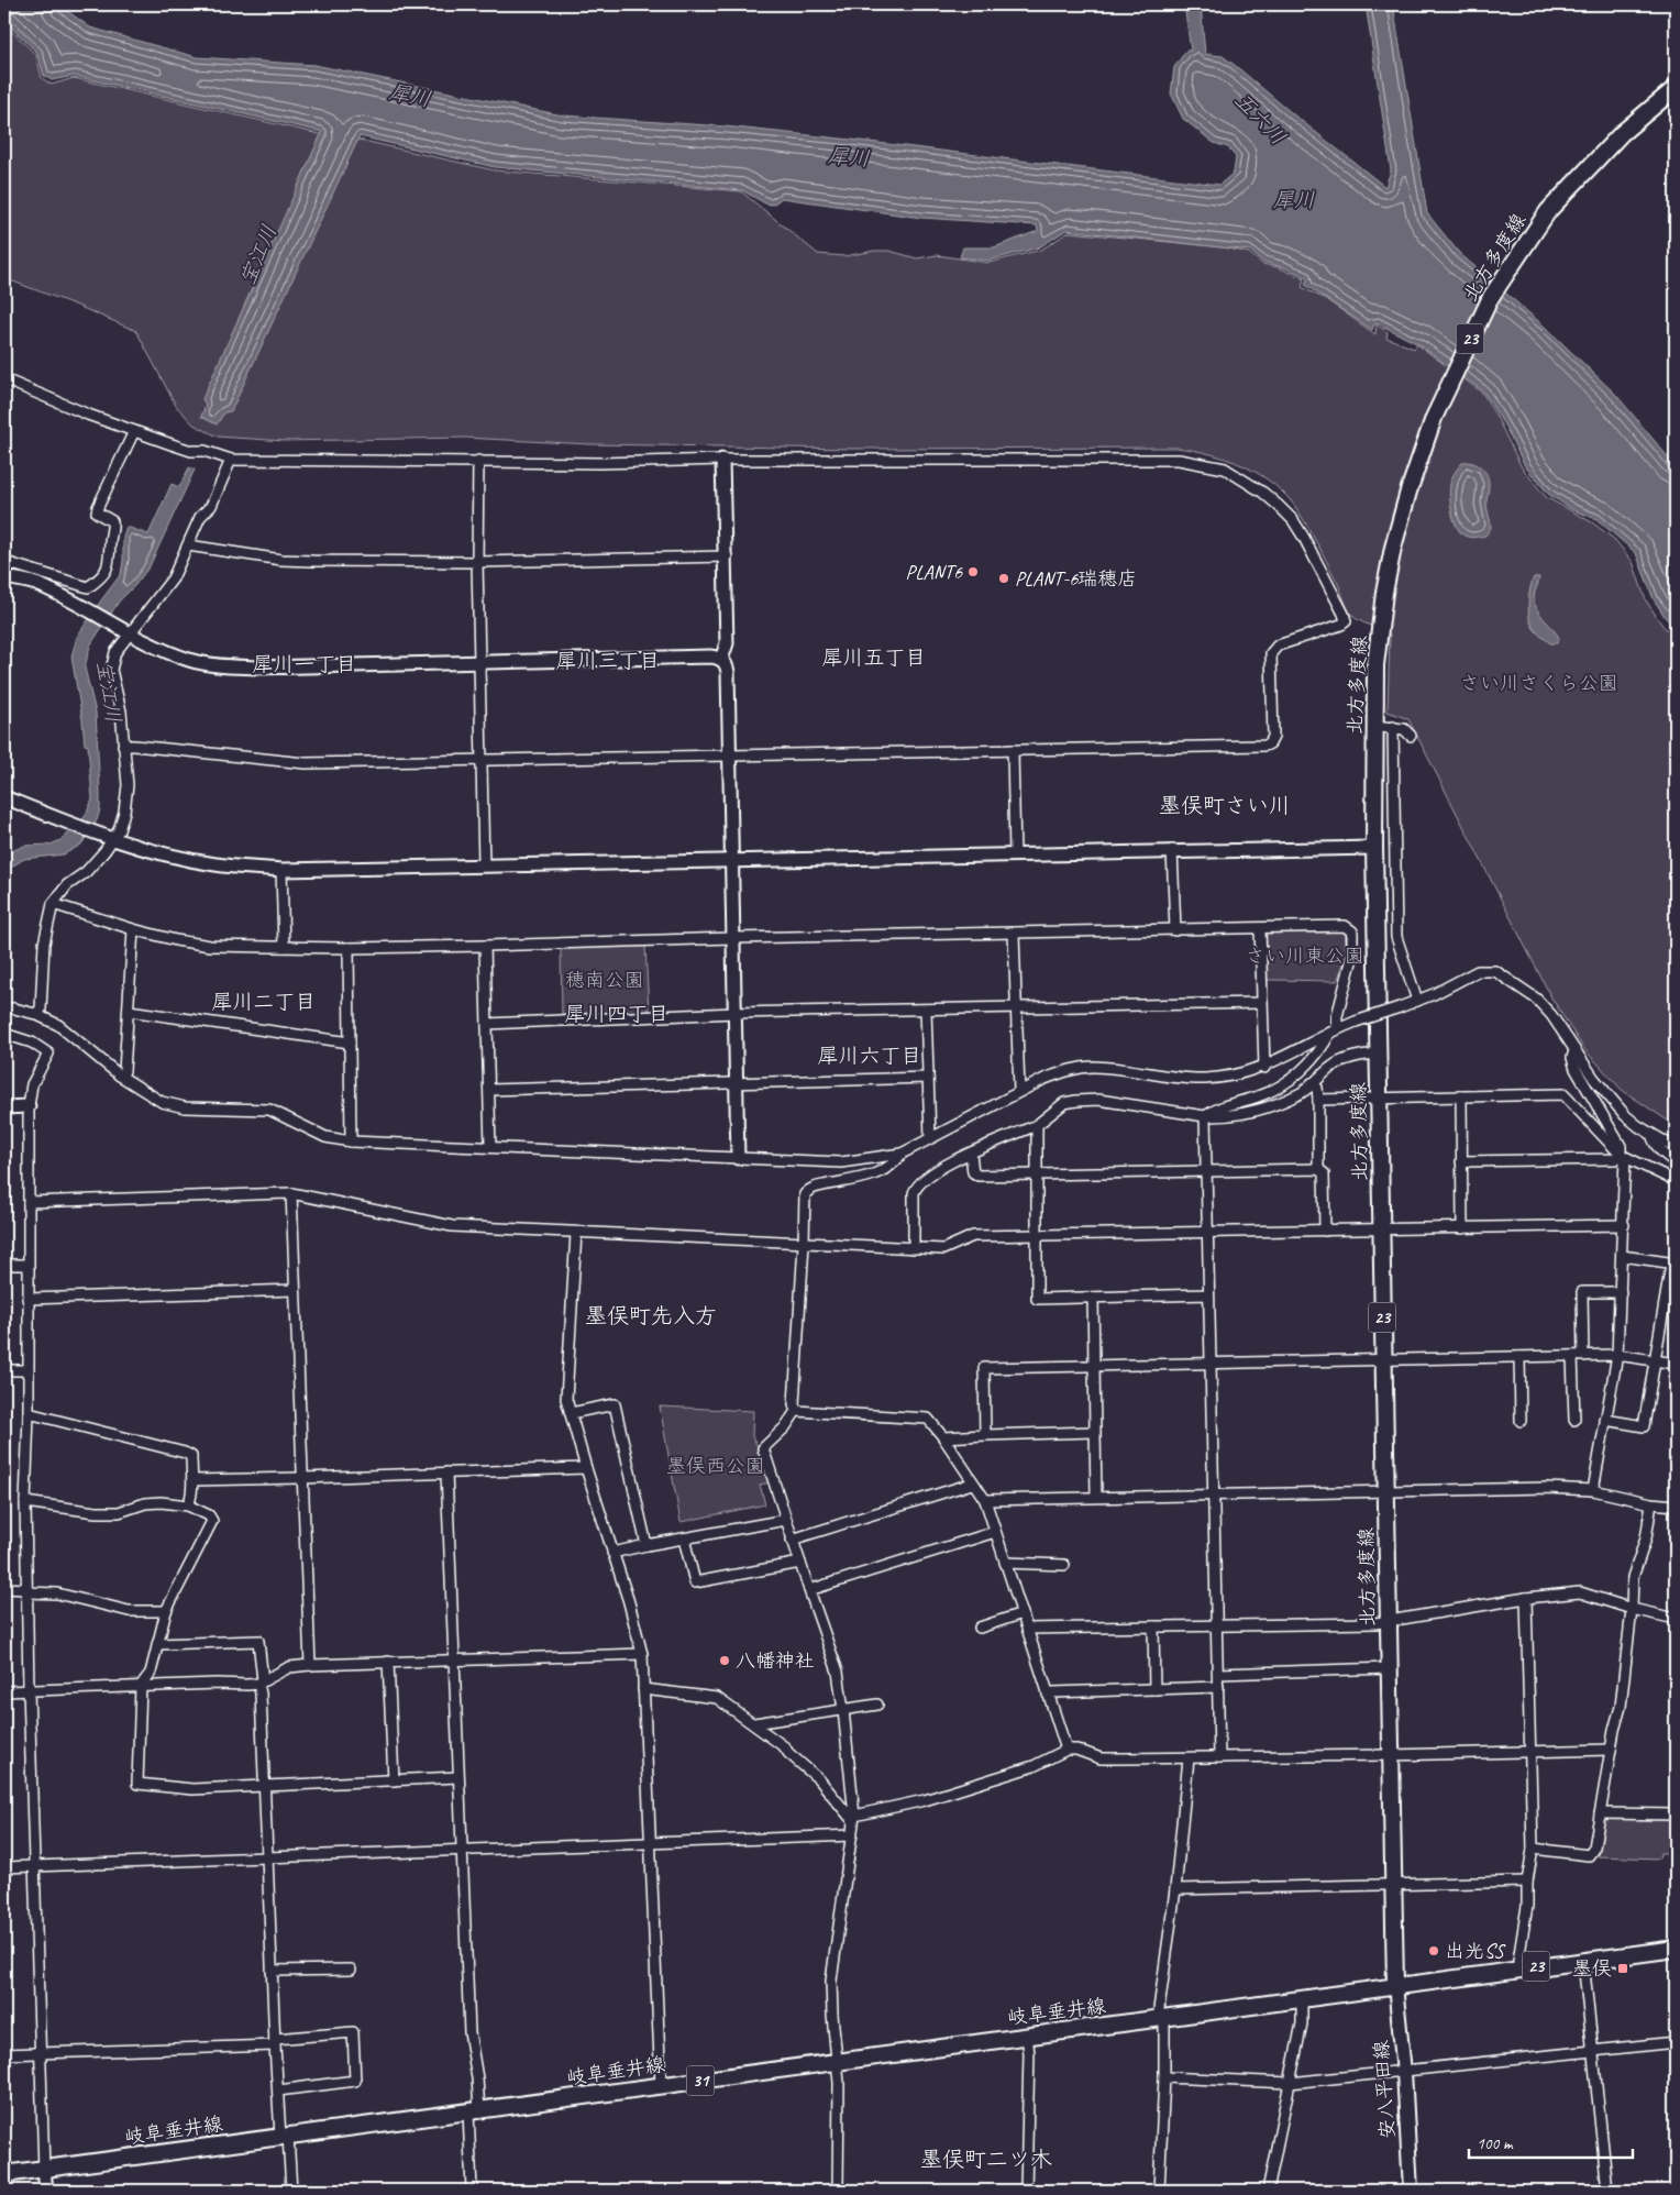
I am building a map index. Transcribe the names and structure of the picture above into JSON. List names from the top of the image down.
{
  "streets": {
    "main road": [
      "北方多度線",
      "23",
      "岐阜垂井線",
      "31",
      "安八平田線"
    ]
  },
  "crossings": [
    ["北方多度線", "23"],
    ["北方多度線", "岐阜垂井線"],
    ["北方多度線", "安八平田線"],
    ["23", "岐阜垂井線"],
    ["23", "安八平田線"],
    ["岐阜垂井線", "安八平田線"]
  ],
  "districts": [
    "犀川五丁目",
    "犀川三丁目",
    "犀川一丁目",
    "墨俣町さい川",
    "犀川二丁目",
    "犀川四丁目",
    "犀川六丁目",
    "墨俣町先入方",
    "墨俣町二ツ木"
  ],
  "water": ["犀川", "五六川", "宝江川"],
  "parks": [
    "さい川さくら公園",
    "さい川東公園",
    "穂南公園",
    "墨俣西公園"
  ],
  "places": {
    "other": [
      "PLANT6",
      "PLANT-6瑞穂店",
      "八幡神社",
      "出光SS"
    ],
    "transit": ["墨俣"]
  },
  "scale_bar": "100 m"
}
